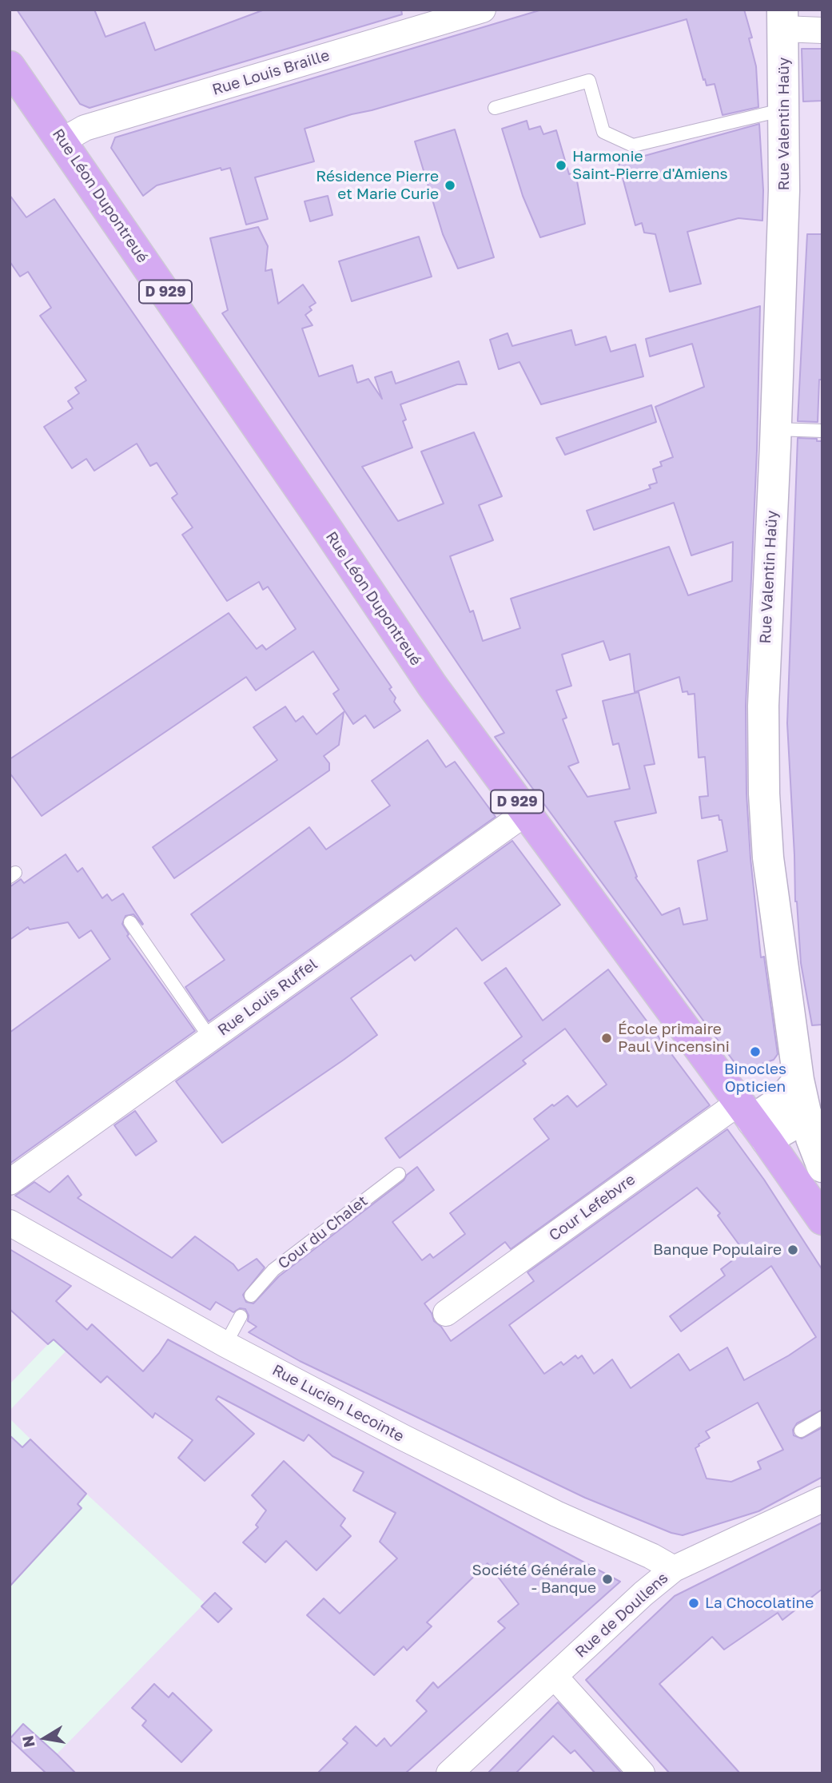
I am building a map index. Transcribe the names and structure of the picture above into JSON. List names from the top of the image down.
{
  "streets": {
    "main road": ["Rue Léon Dupontreué", "D 929"],
    "street": [
      "Rue Louis Braille",
      "Rue Valentin Haüy",
      "Rue Louis Ruffel",
      "Cour Lefebvre",
      "Rue Lucien Lecointe",
      "Rue de Doullens"
    ],
    "lane": ["Cour du Chalet"]
  },
  "crossings": [
    ["Rue Louis Braille", "Rue Léon Dupontreué"],
    ["Rue Léon Dupontreué", "D 929"],
    ["Rue Léon Dupontreué", "Rue Louis Ruffel"],
    ["Rue Léon Dupontreué", "Cour Lefebvre"],
    ["D 929", "Cour Lefebvre"],
    ["Rue Lucien Lecointe", "Rue de Doullens"]
  ],
  "places": [
    "Harmonie Saint-Pierre d'Amiens",
    "Résidence Pierre et Marie Curie",
    "École primaire Paul Vincensini",
    "Binocles Opticien",
    "Banque Populaire",
    "Société Générale - Banque",
    "La Chocolatine"
  ],
  "north": "left"
}
